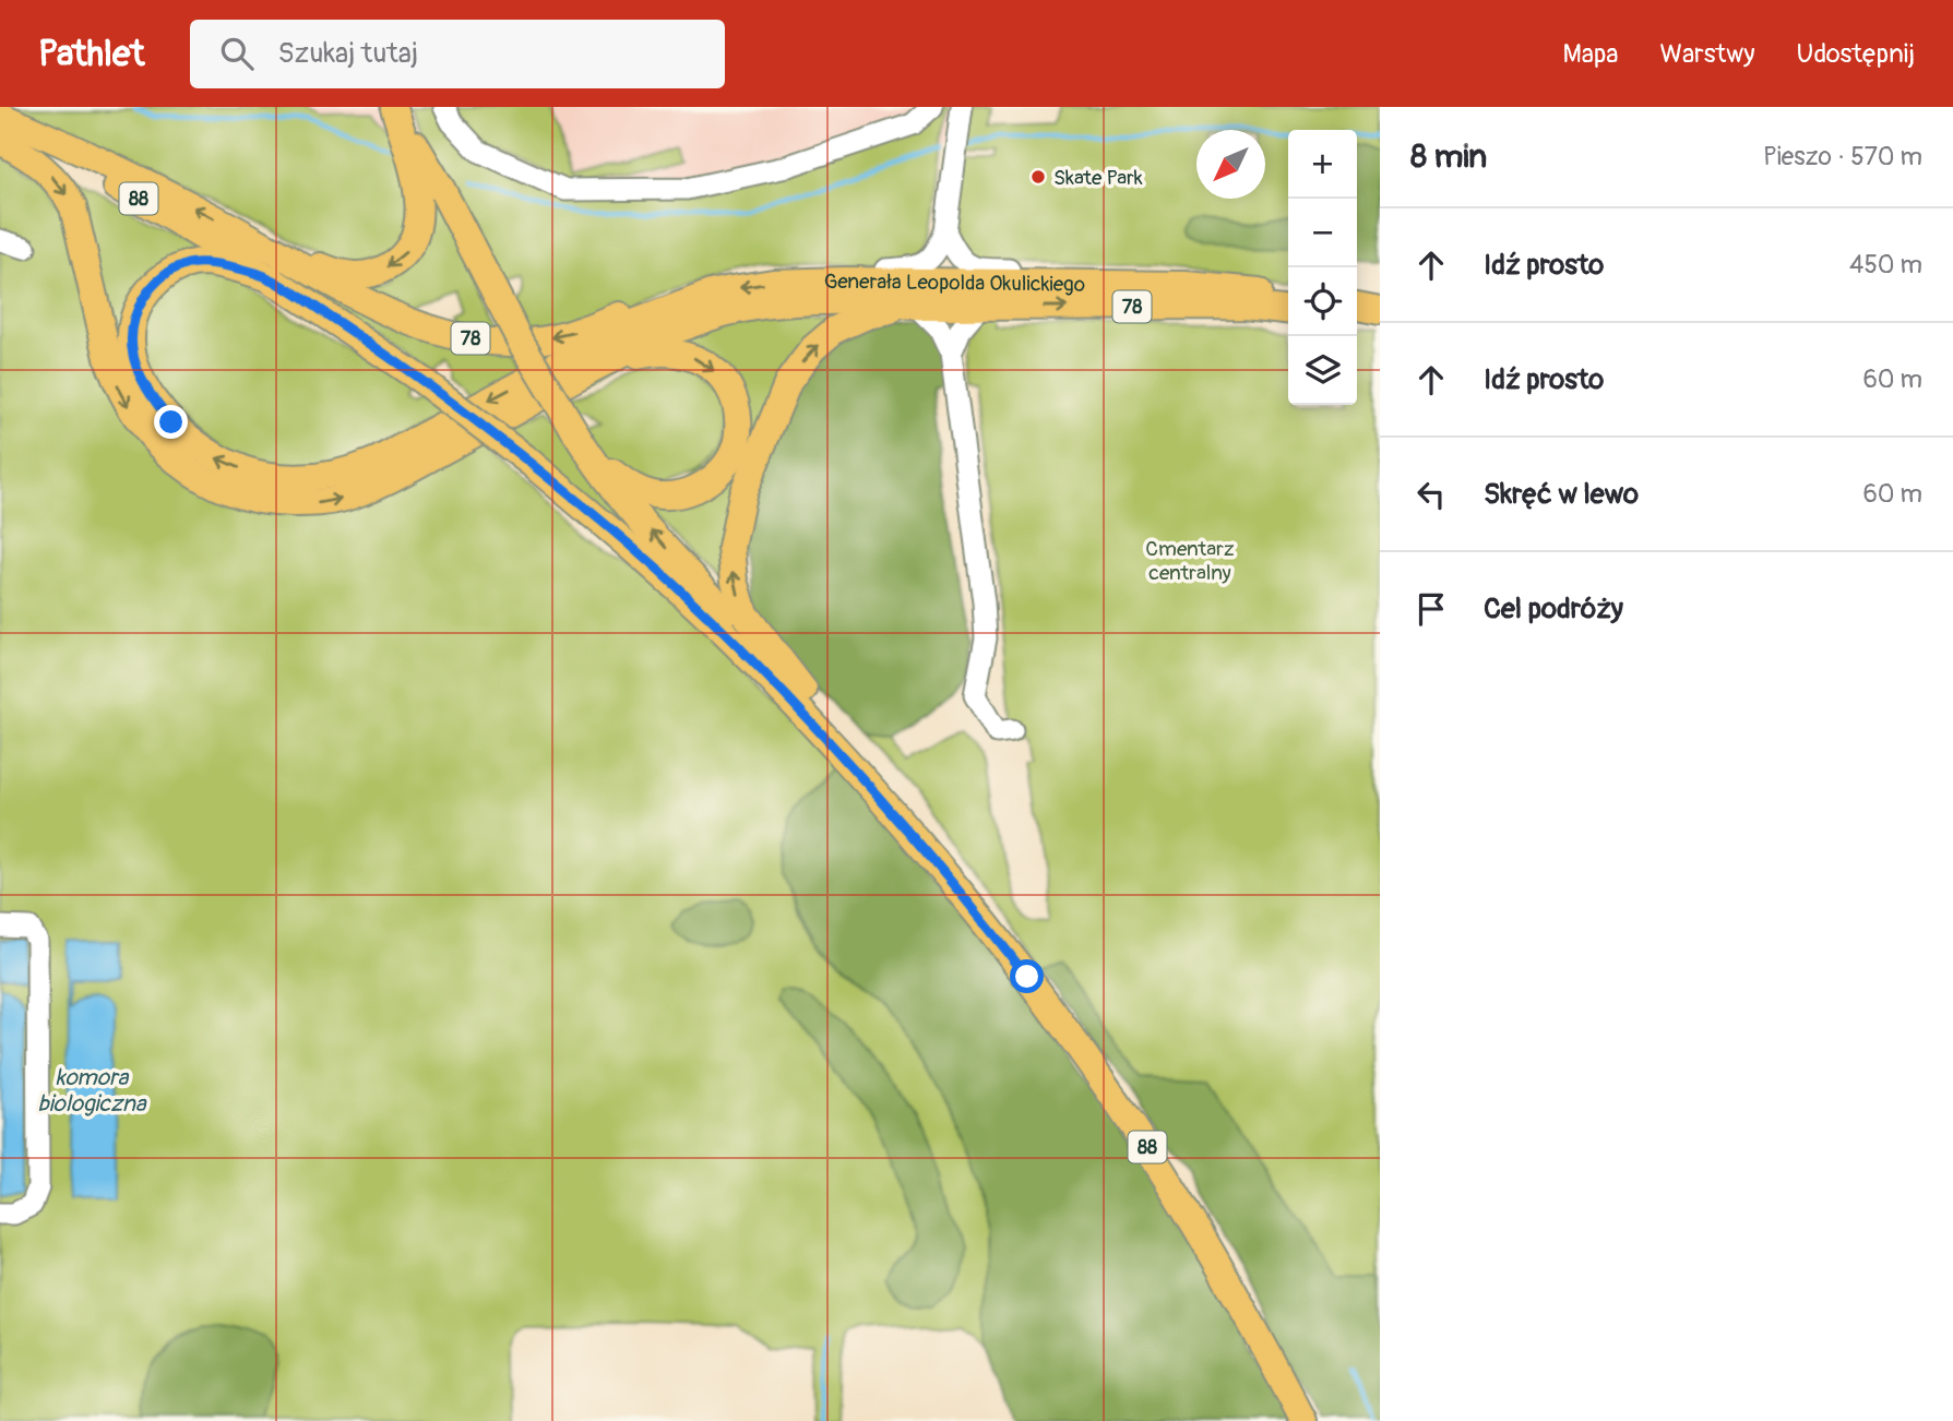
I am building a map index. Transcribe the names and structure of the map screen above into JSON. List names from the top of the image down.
{
  "streets": {
    "main road": ["88", "Generała Leopolda Okulickiego", "78"]
  },
  "crossings": [
    ["Generała Leopolda Okulickiego", "78"]
  ],
  "water": ["komora biologiczna"],
  "parks": ["Cmentarz centralny"],
  "places": ["Skate Park"],
  "north": "bottom left",
  "page": {
    "header": "Pathlet",
    "search": "Szukaj tutaj",
    "nav": ["Mapa", "Warstwy", "Udostępnij"],
    "heading": ["8 min", "Pieszo · 570 m"],
    "map_buttons": ["+", "−"],
    "list": [
      ["Idź prosto", "450 m"],
      ["Idź prosto", "60 m"],
      ["Skręć w lewo", "60 m"],
      "Cel podróży"
    ]
  }
}
